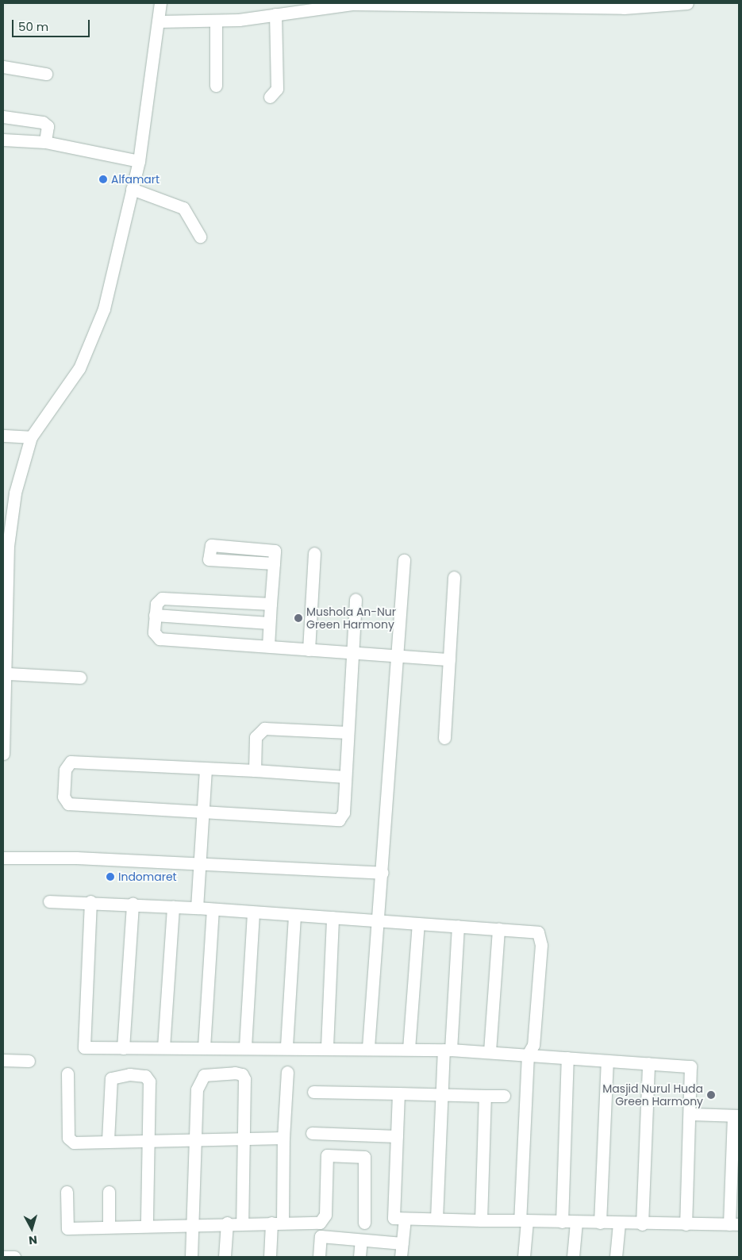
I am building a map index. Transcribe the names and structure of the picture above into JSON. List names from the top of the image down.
{
  "places": [
    "Alfamart",
    "Mushola An-Nur Green Harmony",
    "Indomaret",
    "Masjid Nurul Huda Green Harmony"
  ],
  "scale_bar": "50 m",
  "north": "bottom"
}
